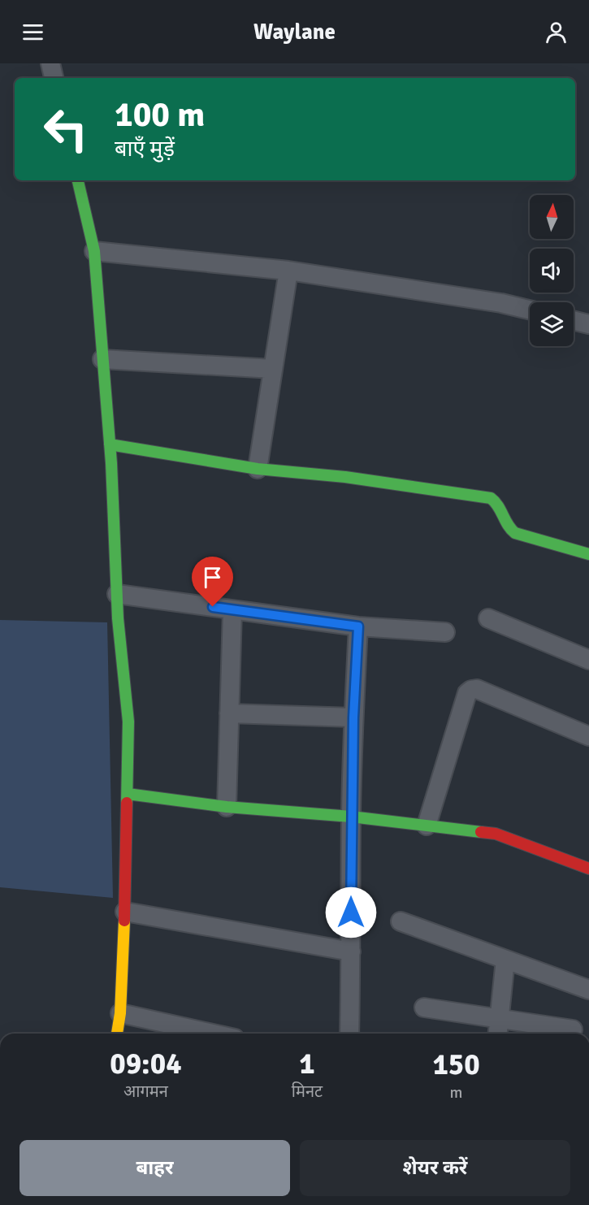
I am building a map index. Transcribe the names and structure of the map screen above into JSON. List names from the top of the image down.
{
  "north": "top",
  "page": {
    "header": "Waylane",
    "turn": ["100 m", "बाएँ मुड़ें"],
    "eta": [
      "09:04",
      "आगमन",
      "1",
      "मिनट",
      "150",
      "m"
    ],
    "buttons": ["बाहर", "शेयर करें"]
  }
}
